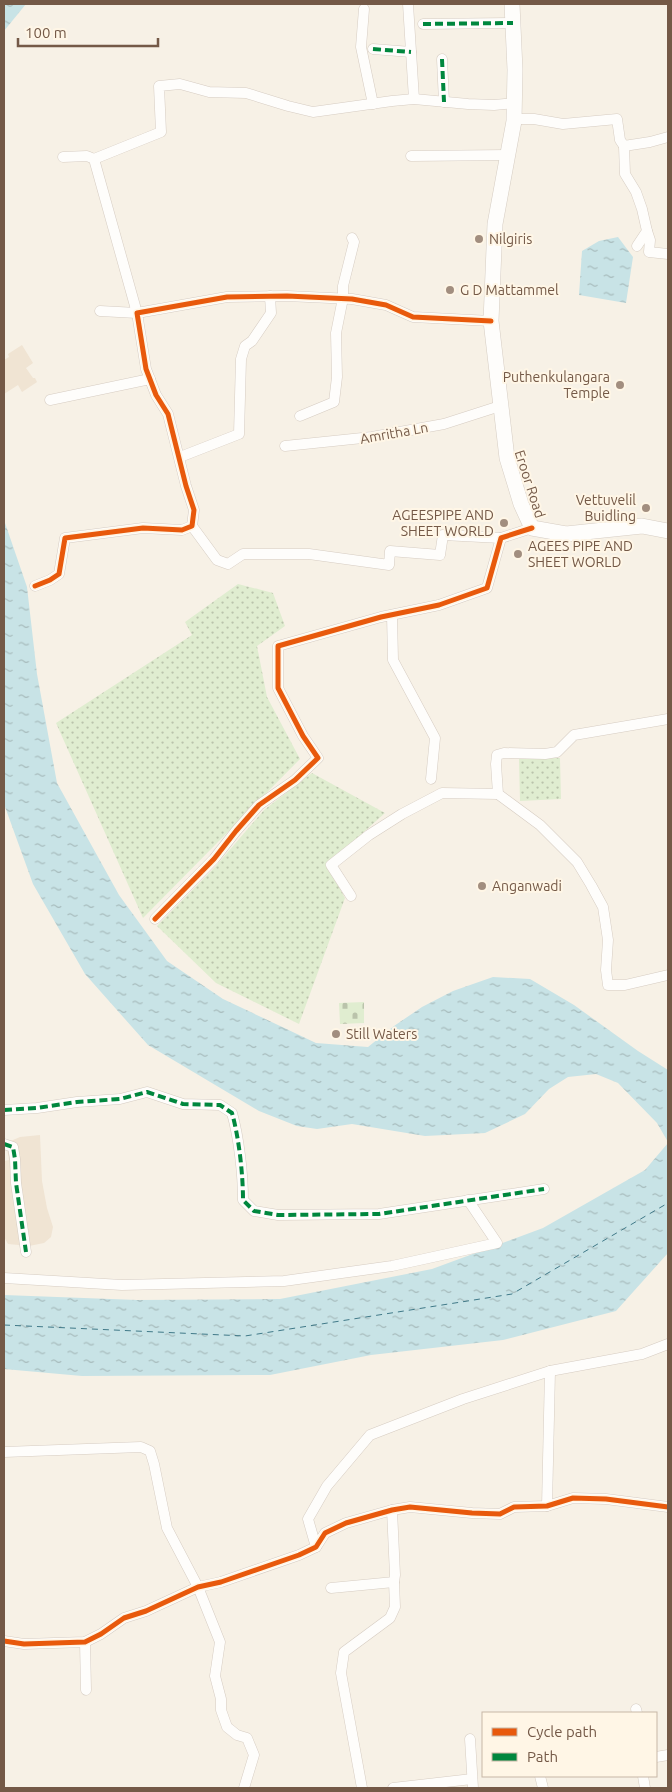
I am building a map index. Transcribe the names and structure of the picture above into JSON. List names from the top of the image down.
{
  "streets": {
    "main road": ["Eroor Road"],
    "street": ["Amritha Ln"]
  },
  "crossings": [
    ["Amritha Ln", "Eroor Road"]
  ],
  "places": [
    "Nilgiris",
    "G D Mattammel",
    "Puthenkulangara Temple",
    "Vettuvelil Buidling",
    "AGEESPIPE AND SHEET WORLD",
    "AGEES PIPE AND SHEET WORLD",
    "Anganwadi",
    "Still Waters"
  ],
  "legend": ["Cycle path", "Path"],
  "scale_bar": "100 m"
}
